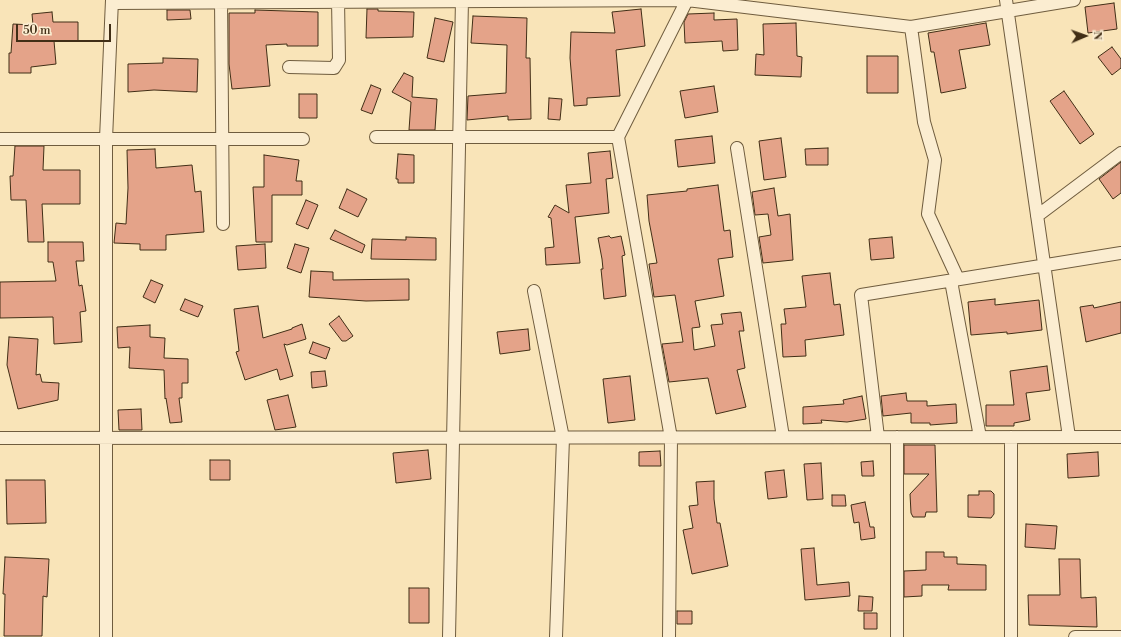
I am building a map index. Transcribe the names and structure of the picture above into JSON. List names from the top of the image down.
{
  "scale_bar": "50 m",
  "north": "right"
}
